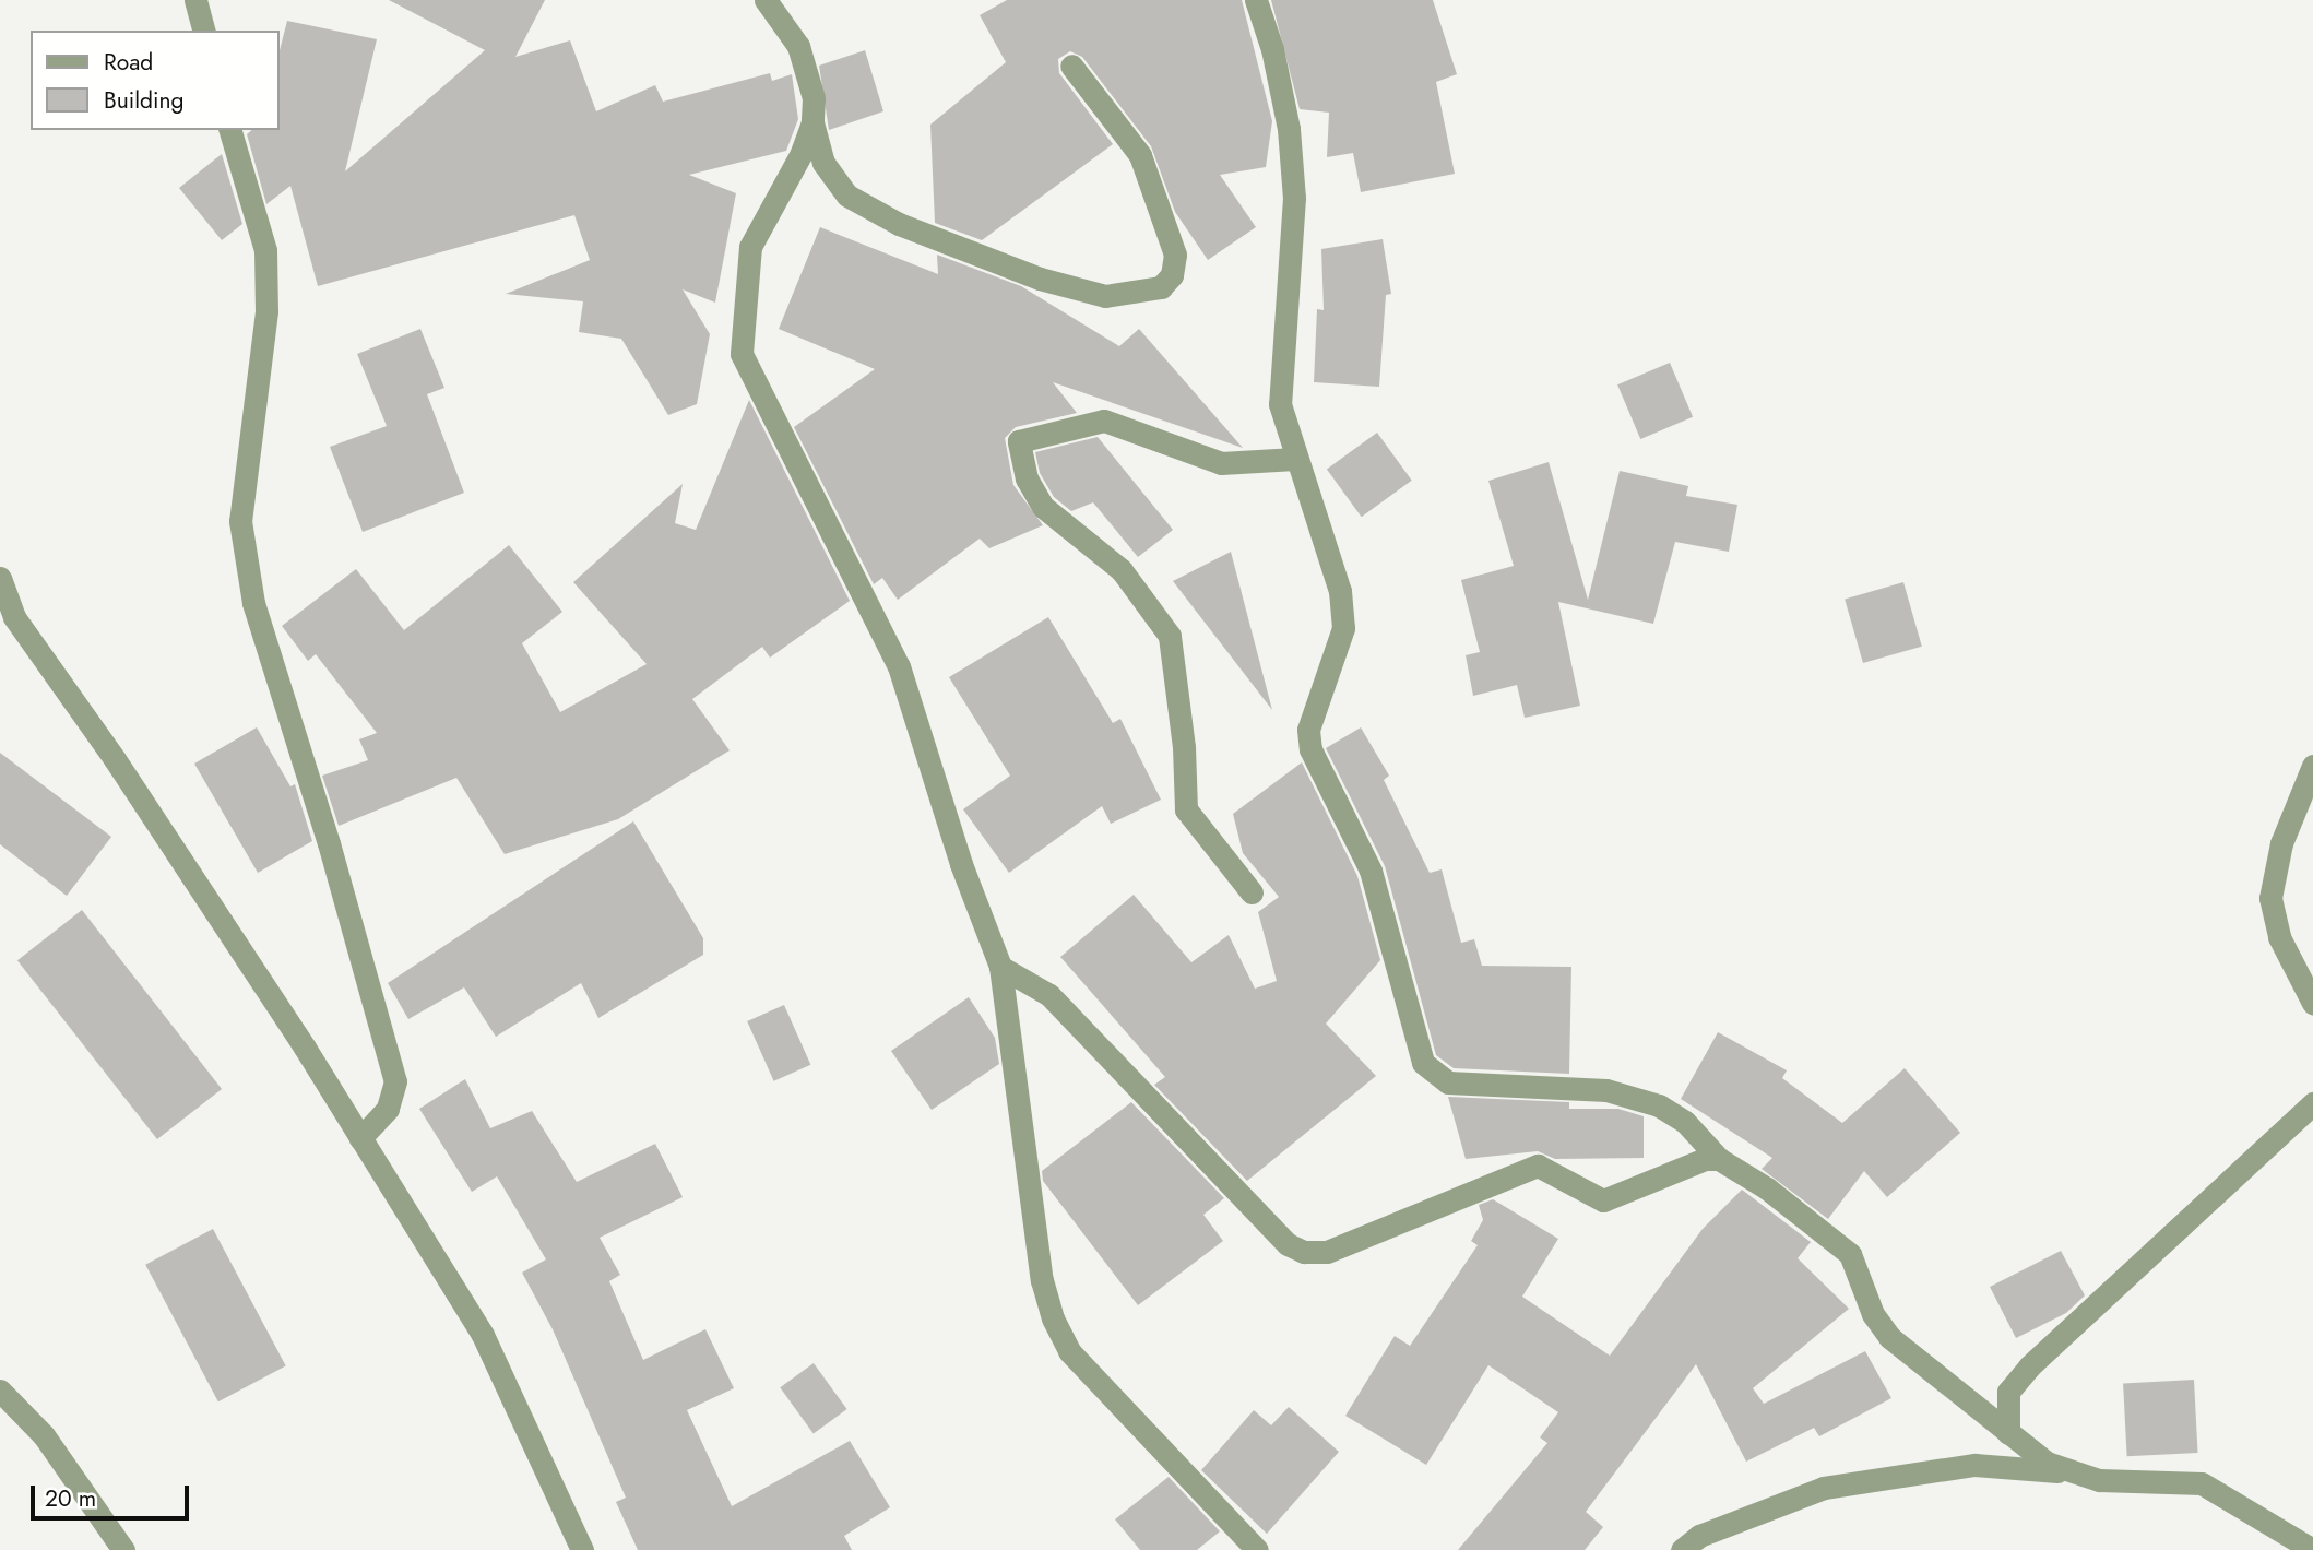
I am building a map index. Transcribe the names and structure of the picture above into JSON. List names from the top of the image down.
{
  "legend": ["Road", "Building"],
  "scale_bar": "20 m"
}
